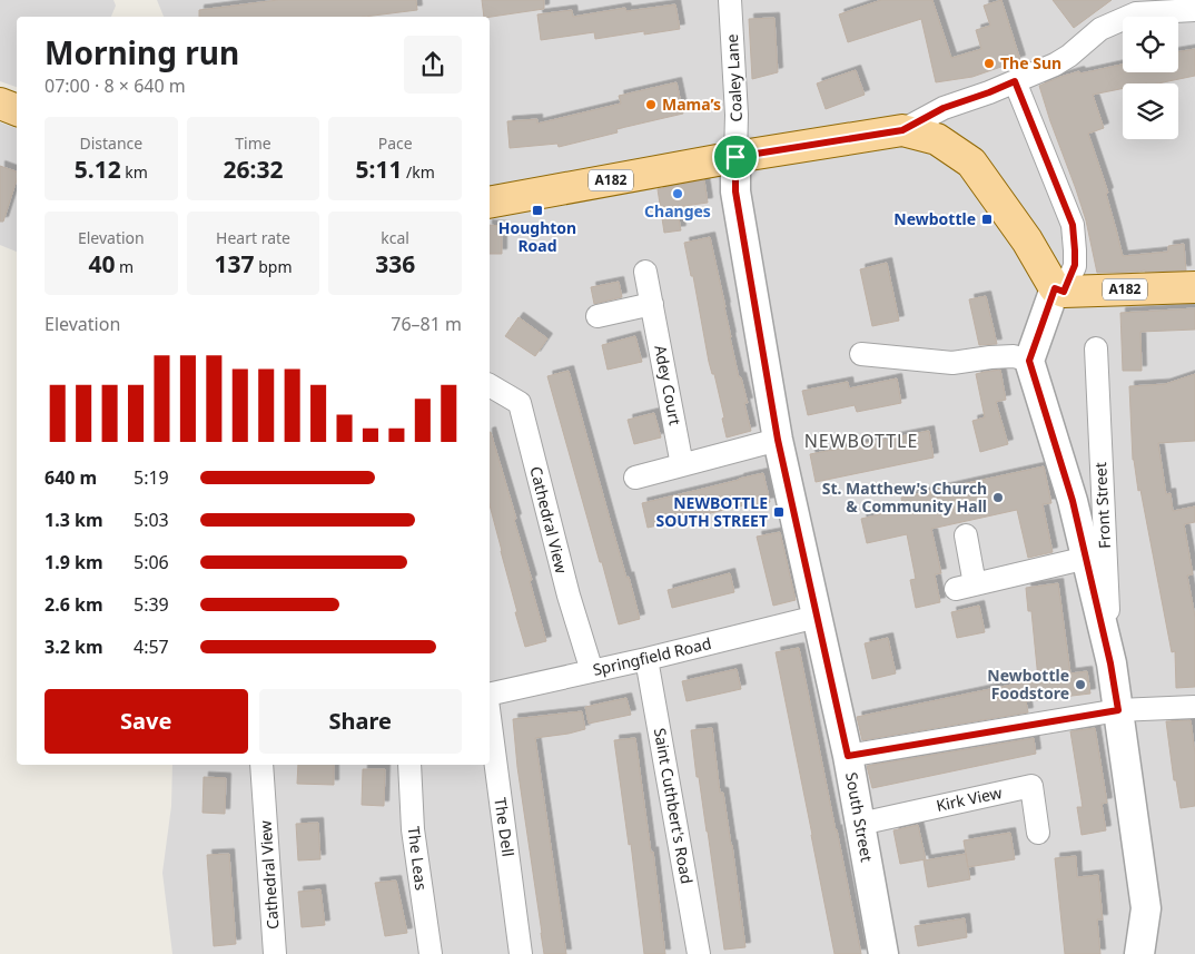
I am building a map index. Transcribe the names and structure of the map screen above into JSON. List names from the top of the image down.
{
  "streets": {
    "main road": ["A182"],
    "street": [
      "Coaley Lane",
      "Adey Court",
      "Front Street",
      "Cathedral View",
      "Springfield Road",
      "Kirk View",
      "Saint Cuthbert's Road",
      "South Street",
      "The Dell",
      "The Leas"
    ]
  },
  "crossings": [
    ["Coaley Lane", "A182"],
    ["Coaley Lane", "South Street"],
    ["A182", "South Street"],
    ["Cathedral View", "Springfield Road"],
    ["Springfield Road", "Saint Cuthbert's Road"],
    ["Springfield Road", "South Street"],
    ["Kirk View", "South Street"]
  ],
  "districts": ["NEWBOTTLE"],
  "places": {
    "other": [
      "The Sun",
      "Mama’s",
      "Changes",
      "St. Matthew's Church & Community Hall",
      "Newbottle Foodstore"
    ],
    "transit": ["Houghton Road", "Newbottle", "NEWBOTTLE SOUTH STREET"]
  },
  "page": {
    "heading": ["Morning run", "07:00 · 8 × 640 m"],
    "stats": [
      ["Distance", "5.12 km"],
      ["Time", "26:32"],
      ["Pace", "5:11 /km"],
      ["Elevation", "40 m"],
      ["Heart rate", "137 bpm"],
      ["kcal", "336"]
    ],
    "chart": ["Elevation", "76–81 m"],
    "list": [
      {
        "name": "640 m",
        "note": "5:19"
      },
      {
        "name": "1.3 km",
        "note": "5:03"
      },
      {
        "name": "1.9 km",
        "note": "5:06"
      },
      {
        "name": "2.6 km",
        "note": "5:39"
      },
      {
        "name": "3.2 km",
        "note": "4:57"
      }
    ],
    "buttons": ["Save", "Share"]
  }
}
